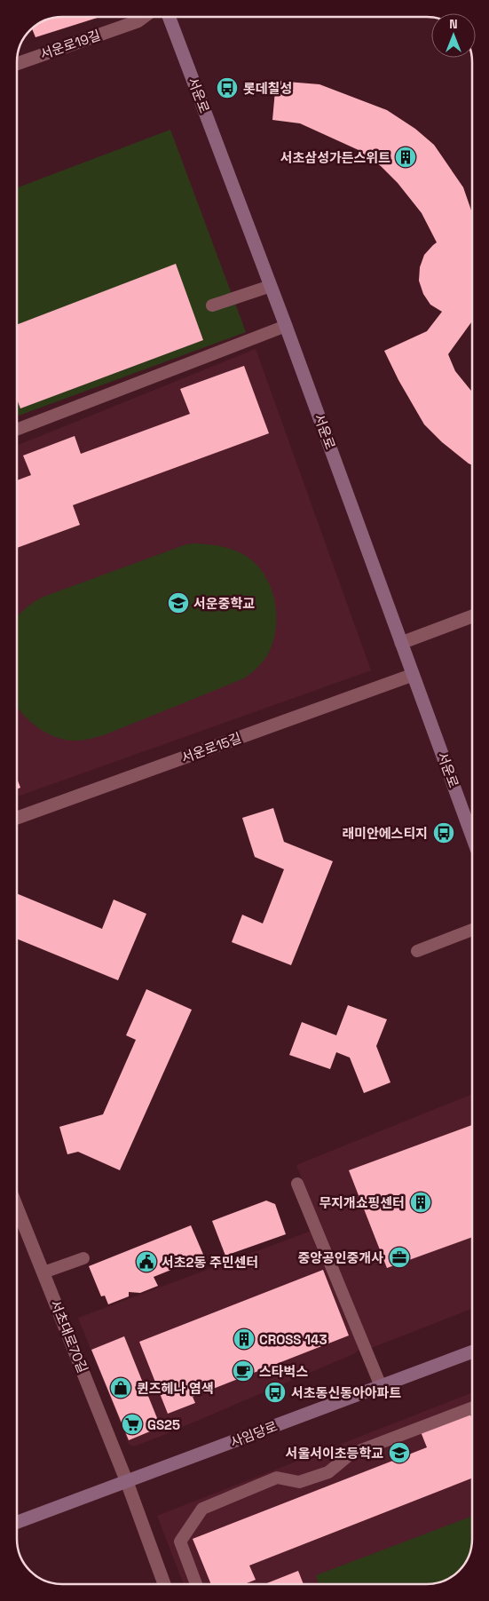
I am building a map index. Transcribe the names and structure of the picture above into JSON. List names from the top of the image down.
{
  "streets": {
    "street": [
      "서운로19길",
      "서운로",
      "서운로15길",
      "서초대로70길",
      "사임당로"
    ]
  },
  "crossings": [
    ["서운로", "서운로15길"],
    ["서초대로70길", "사임당로"]
  ],
  "places": {
    "bus stop": ["롯데칠성", "래미안에스티지", "서초동신동아아파트"],
    "building": ["서초삼성가든스위트", "무지개쇼핑센터", "CROSS 143"],
    "school or university": ["서운중학교", "서울서이초등학교"],
    "office": ["중앙공인중개사"],
    "public building": ["서초2동 주민센터"],
    "cafe": ["스타벅스"],
    "shop": ["퀸즈헤나 염색"],
    "supermarket": ["GS25"]
  },
  "north": "top"
}
